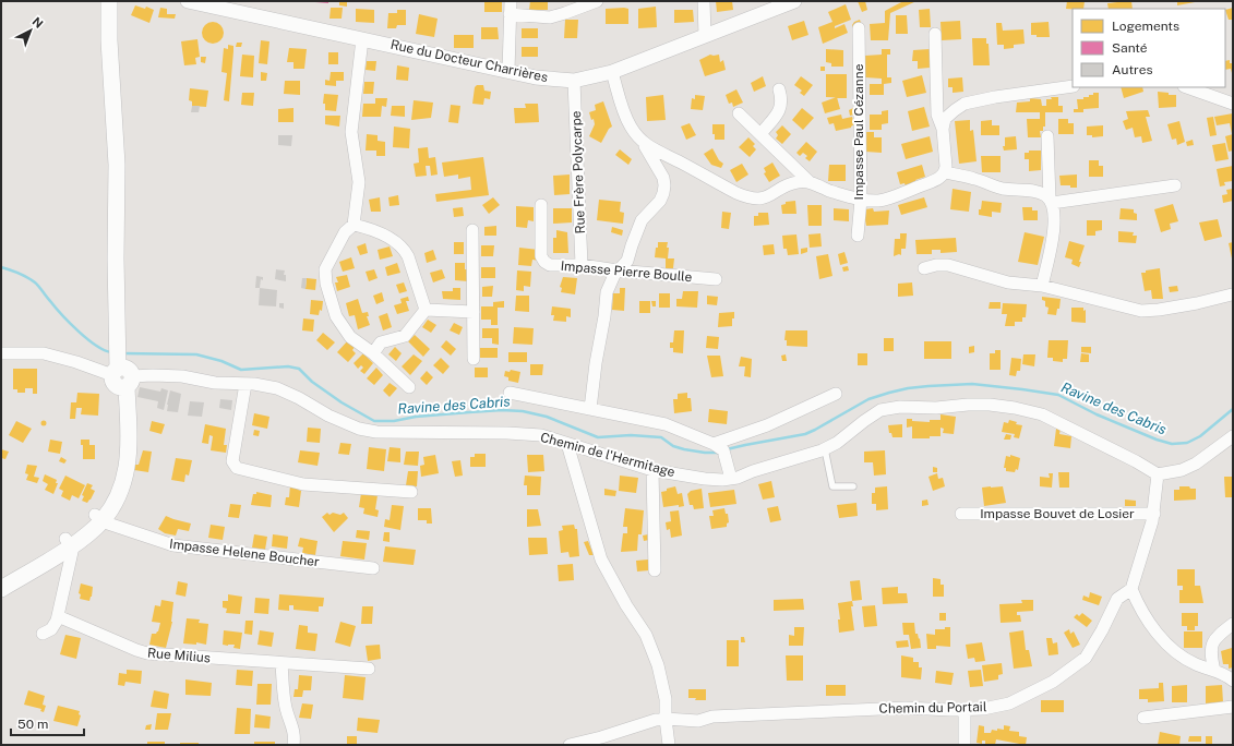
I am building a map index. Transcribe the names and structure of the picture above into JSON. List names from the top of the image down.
{
  "streets": {
    "street": [
      "Rue du Docteur Charrières",
      "Impasse Paul Cézanne",
      "Rue Frère Polycarpe",
      "Impasse Pierre Boulle",
      "Chemin de l'Hermitage",
      "Impasse Bouvet de Losier",
      "Impasse Helene Boucher",
      "Rue Milius",
      "Chemin du Portail"
    ]
  },
  "crossings": [
    ["Rue du Docteur Charrières", "Rue Frère Polycarpe"],
    ["Rue Frère Polycarpe", "Impasse Pierre Boulle"]
  ],
  "water": ["Ravine des Cabris"],
  "legend": ["Logements", "Santé", "Autres"],
  "scale_bar": "50 m",
  "north": "top right"
}
